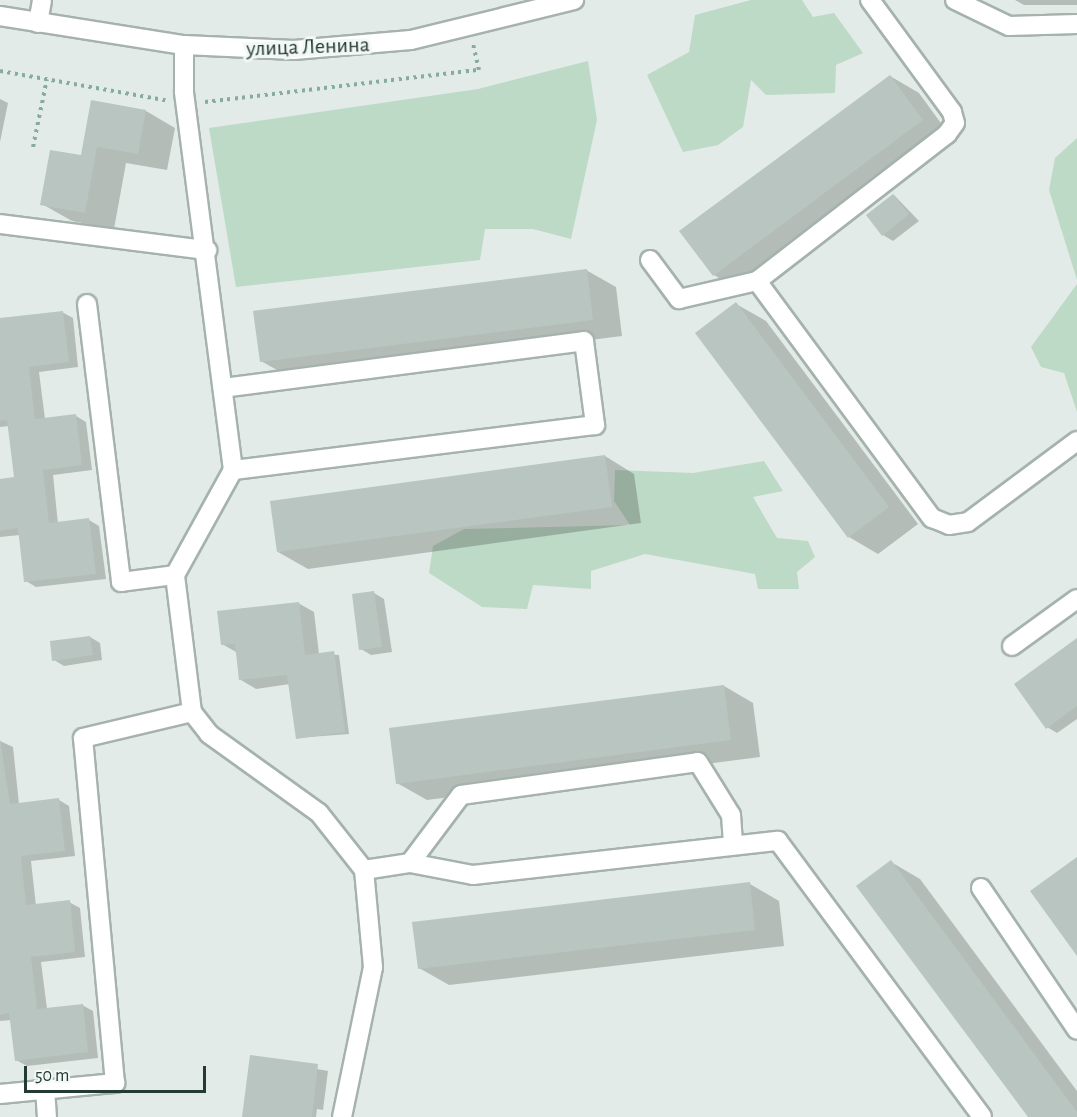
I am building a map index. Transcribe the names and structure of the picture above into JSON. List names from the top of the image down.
{
  "streets": {
    "street": ["улица Ленина"]
  },
  "scale_bar": "50 m"
}
